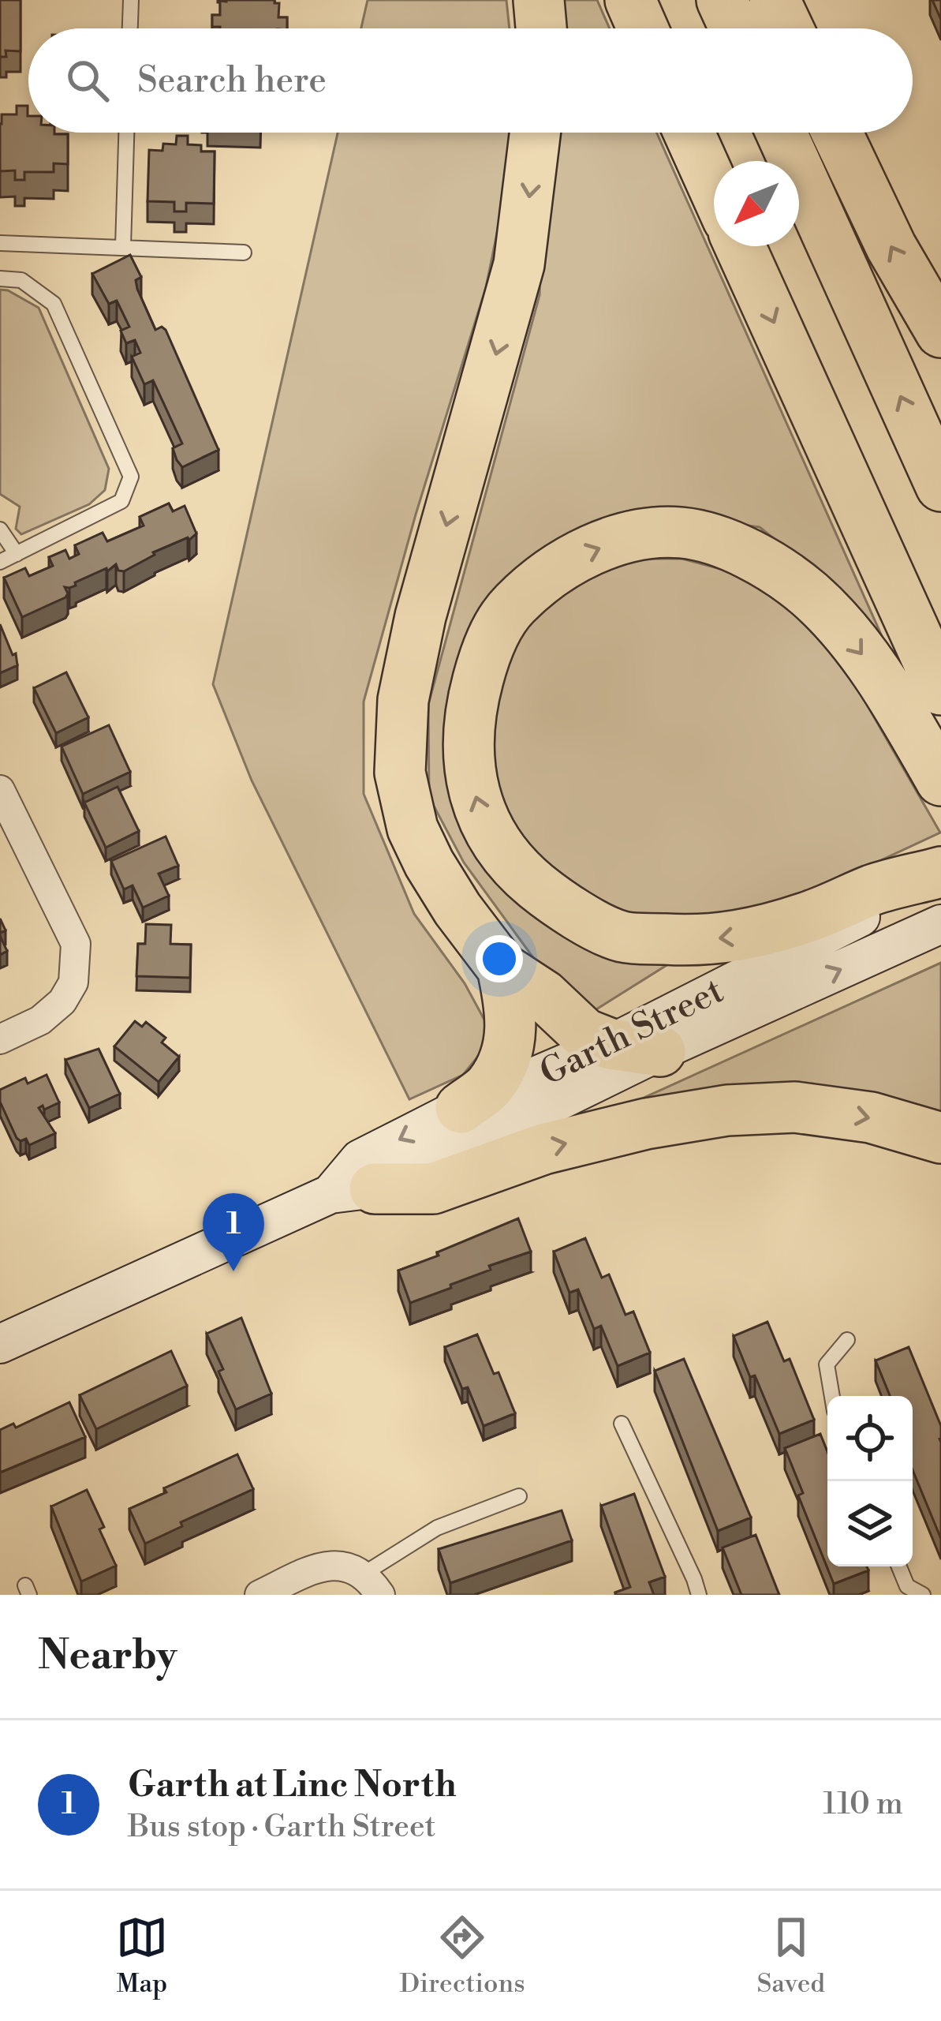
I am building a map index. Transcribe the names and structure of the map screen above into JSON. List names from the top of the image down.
{
  "streets": {
    "main road": ["Garth Street"]
  },
  "north": "bottom left",
  "page": {
    "search": "Search here",
    "pins": "1",
    "heading": "Nearby",
    "list": [
      {
        "mark": "1",
        "name": "Garth at Linc North",
        "note": "Bus stop · Garth Street",
        "value": "110 m"
      }
    ],
    "nav": ["Map", "Directions", "Saved"]
  }
}
